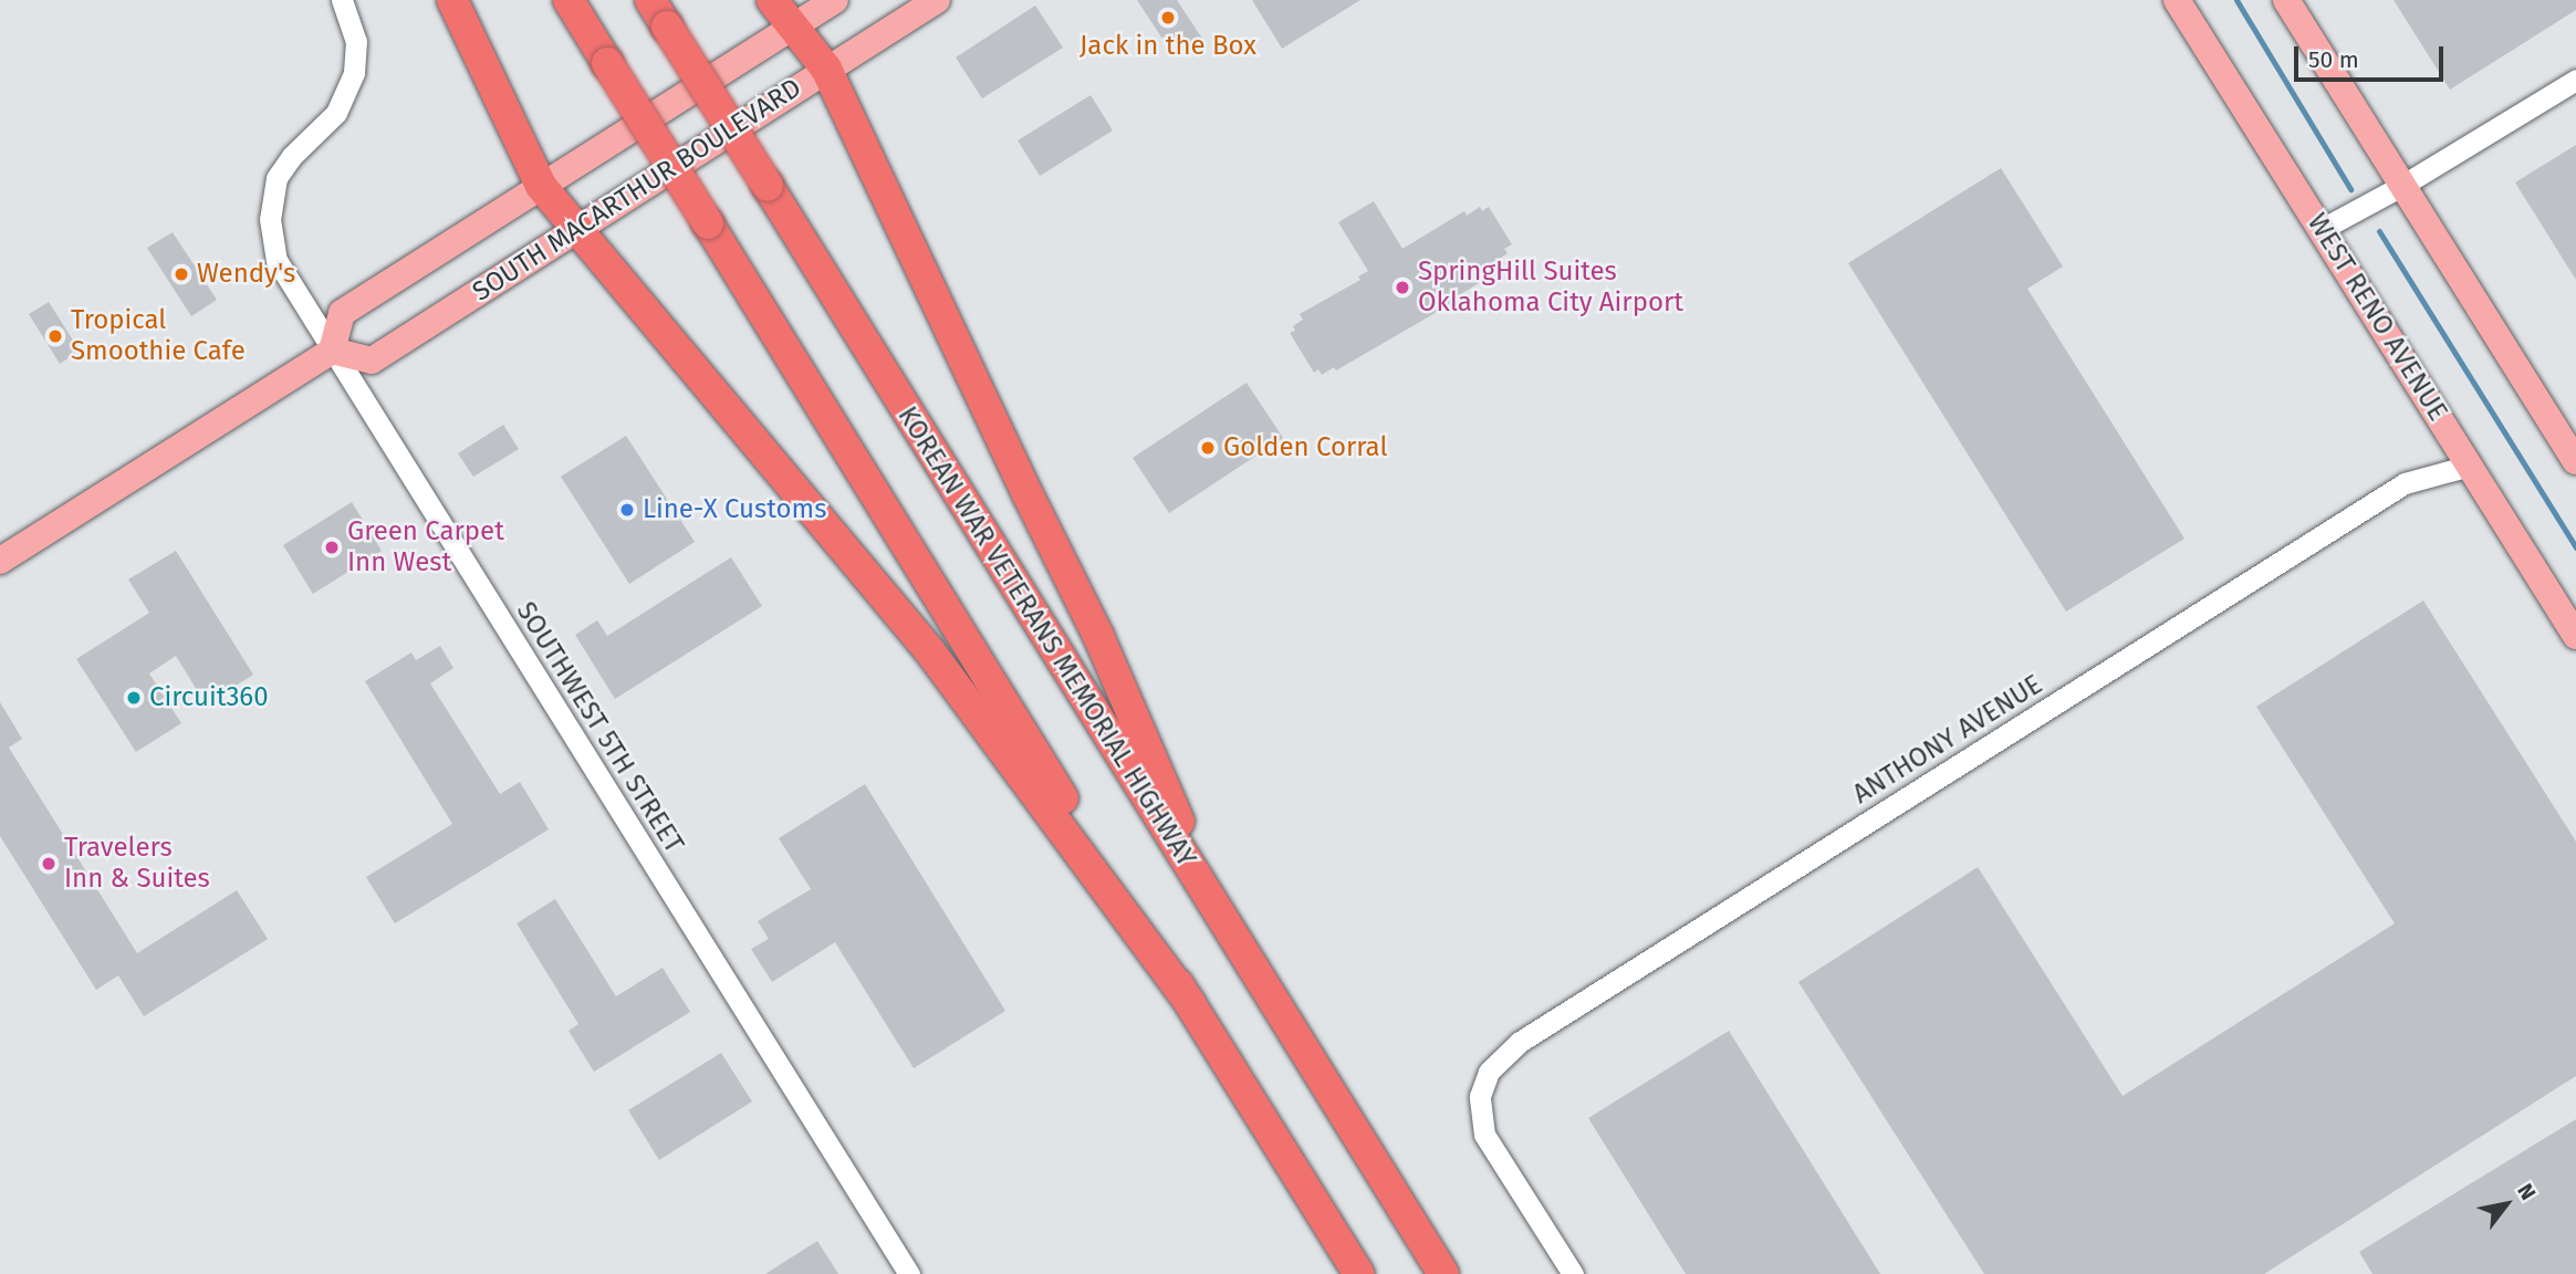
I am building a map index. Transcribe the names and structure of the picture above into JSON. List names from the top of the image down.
{
  "streets": {
    "highway": ["KOREAN WAR VETERANS MEMORIAL HIGHWAY"],
    "main road": ["SOUTH MACARTHUR BOULEVARD", "WEST RENO AVENUE"],
    "street": ["SOUTHWEST 5TH STREET", "ANTHONY AVENUE"]
  },
  "crossings": [
    ["SOUTH MACARTHUR BOULEVARD", "SOUTHWEST 5TH STREET"],
    ["WEST RENO AVENUE", "ANTHONY AVENUE"]
  ],
  "places": [
    "Jack in the Box",
    "Wendy's",
    "SpringHill Suites Oklahoma City Airport",
    "Tropical Smoothie Cafe",
    "Golden Corral",
    "Line-X Customs",
    "Green Carpet Inn West",
    "Circuit360",
    "Travelers Inn & Suites"
  ],
  "scale_bar": "50 m",
  "north": "top right"
}
